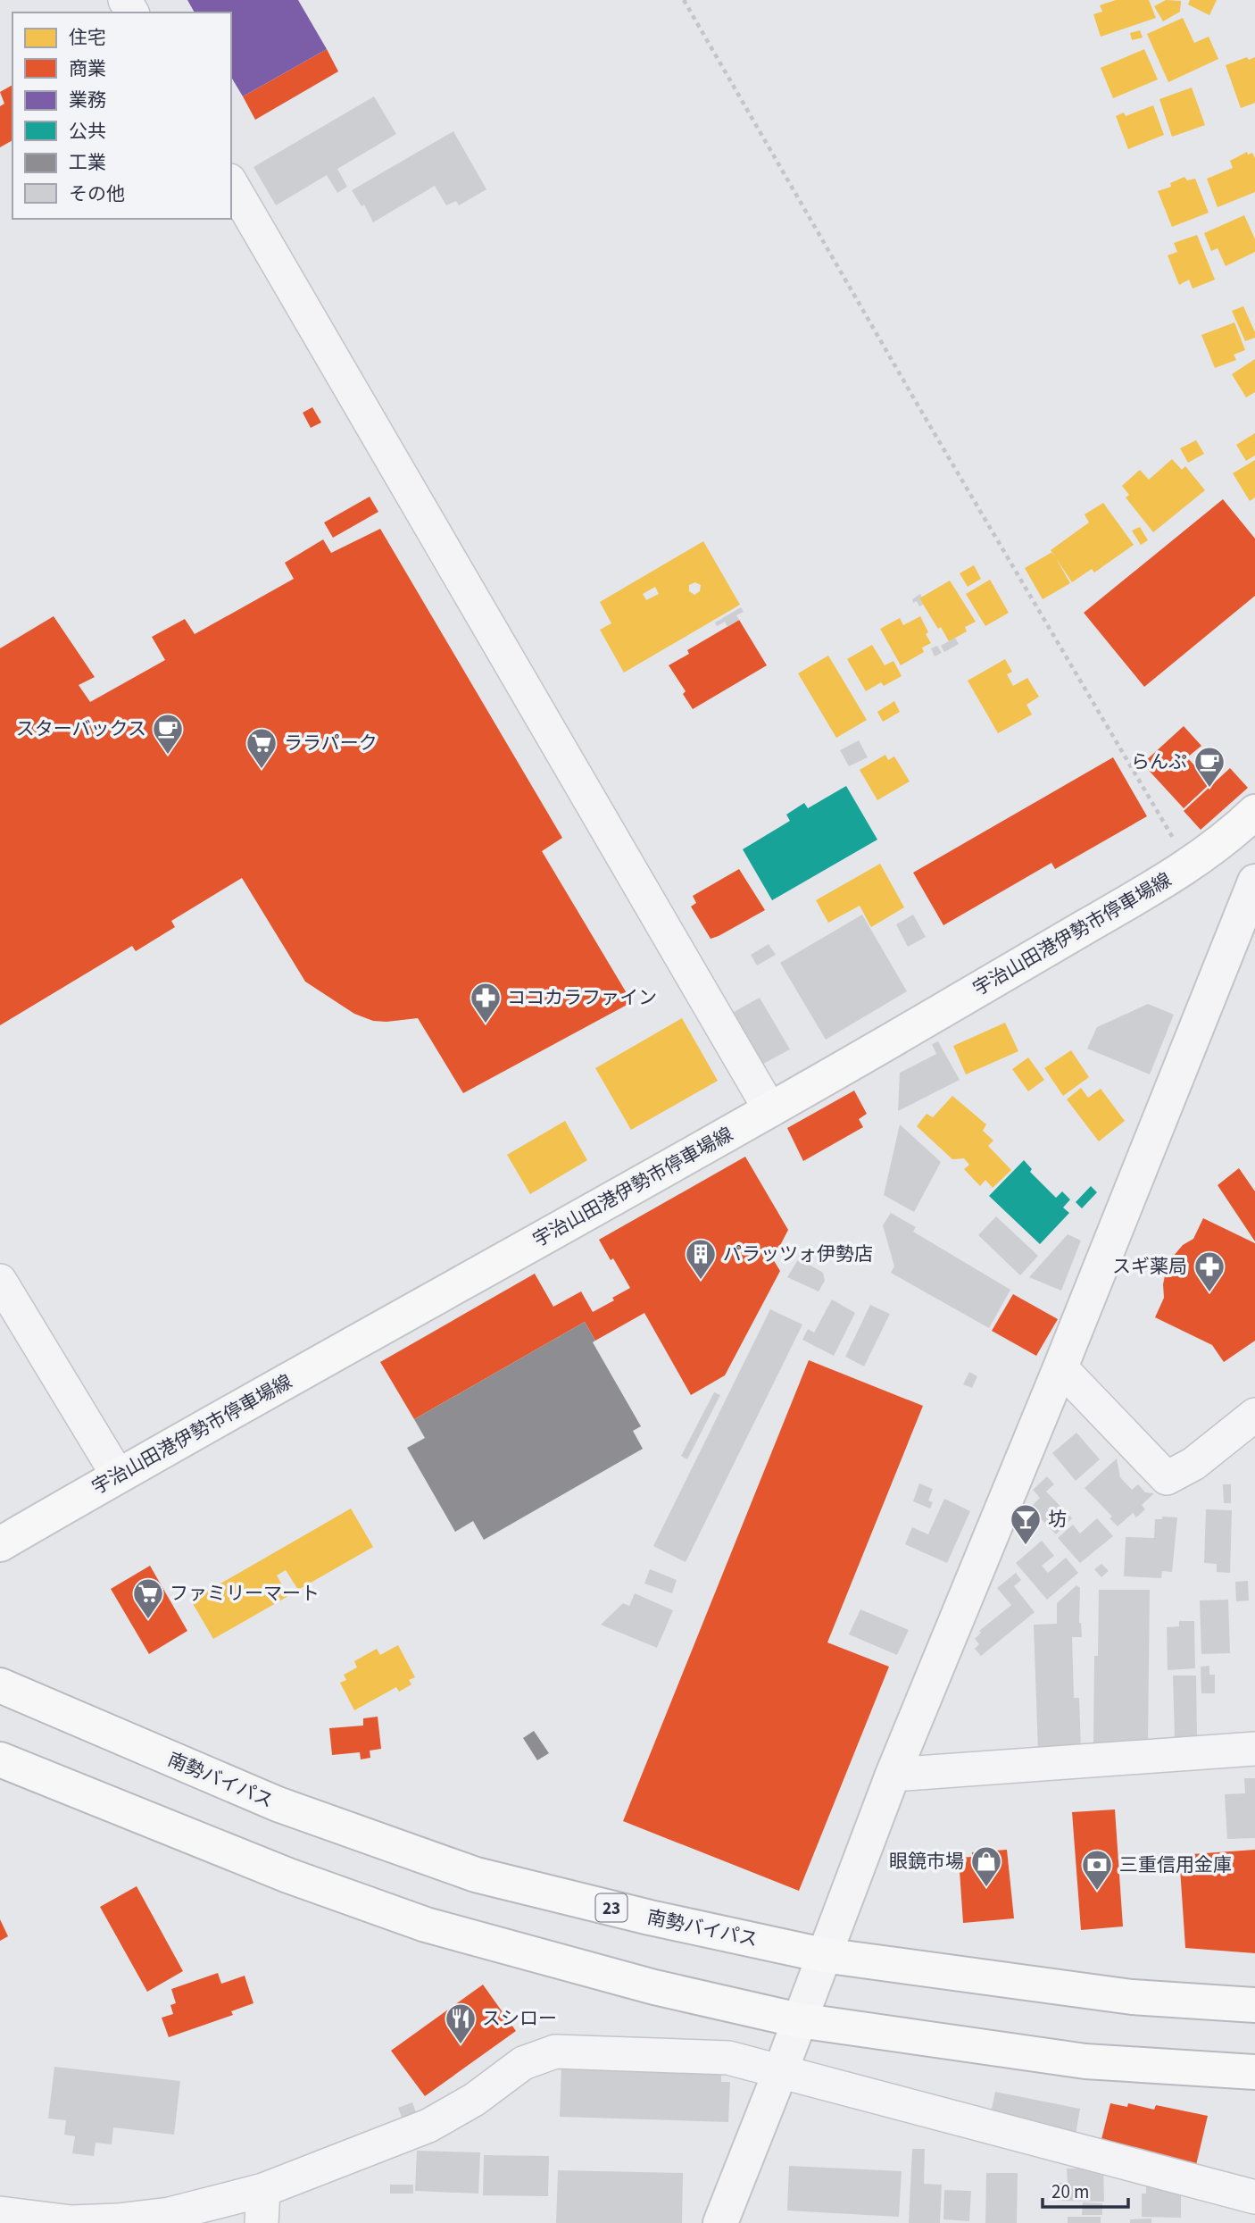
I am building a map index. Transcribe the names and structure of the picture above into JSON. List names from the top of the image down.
{
  "streets": {
    "main road": ["宇治山田港伊勢市停車場線", "南勢バイパス", "23"]
  },
  "places": {
    "cafe": ["スターバックス", "らんぷ"],
    "supermarket": ["ララパーク", "ファミリーマート"],
    "pharmacy": ["ココカラファイン", "スギ薬局"],
    "building": ["パラッツォ伊勢店"],
    "bar": ["坊"],
    "shop": ["眼鏡市場"],
    "bank": ["三重信用金庫"],
    "restaurant": ["スシロー"]
  },
  "legend": [
    "住宅",
    "商業",
    "業務",
    "公共",
    "工業",
    "その他"
  ],
  "scale_bar": "20 m"
}
